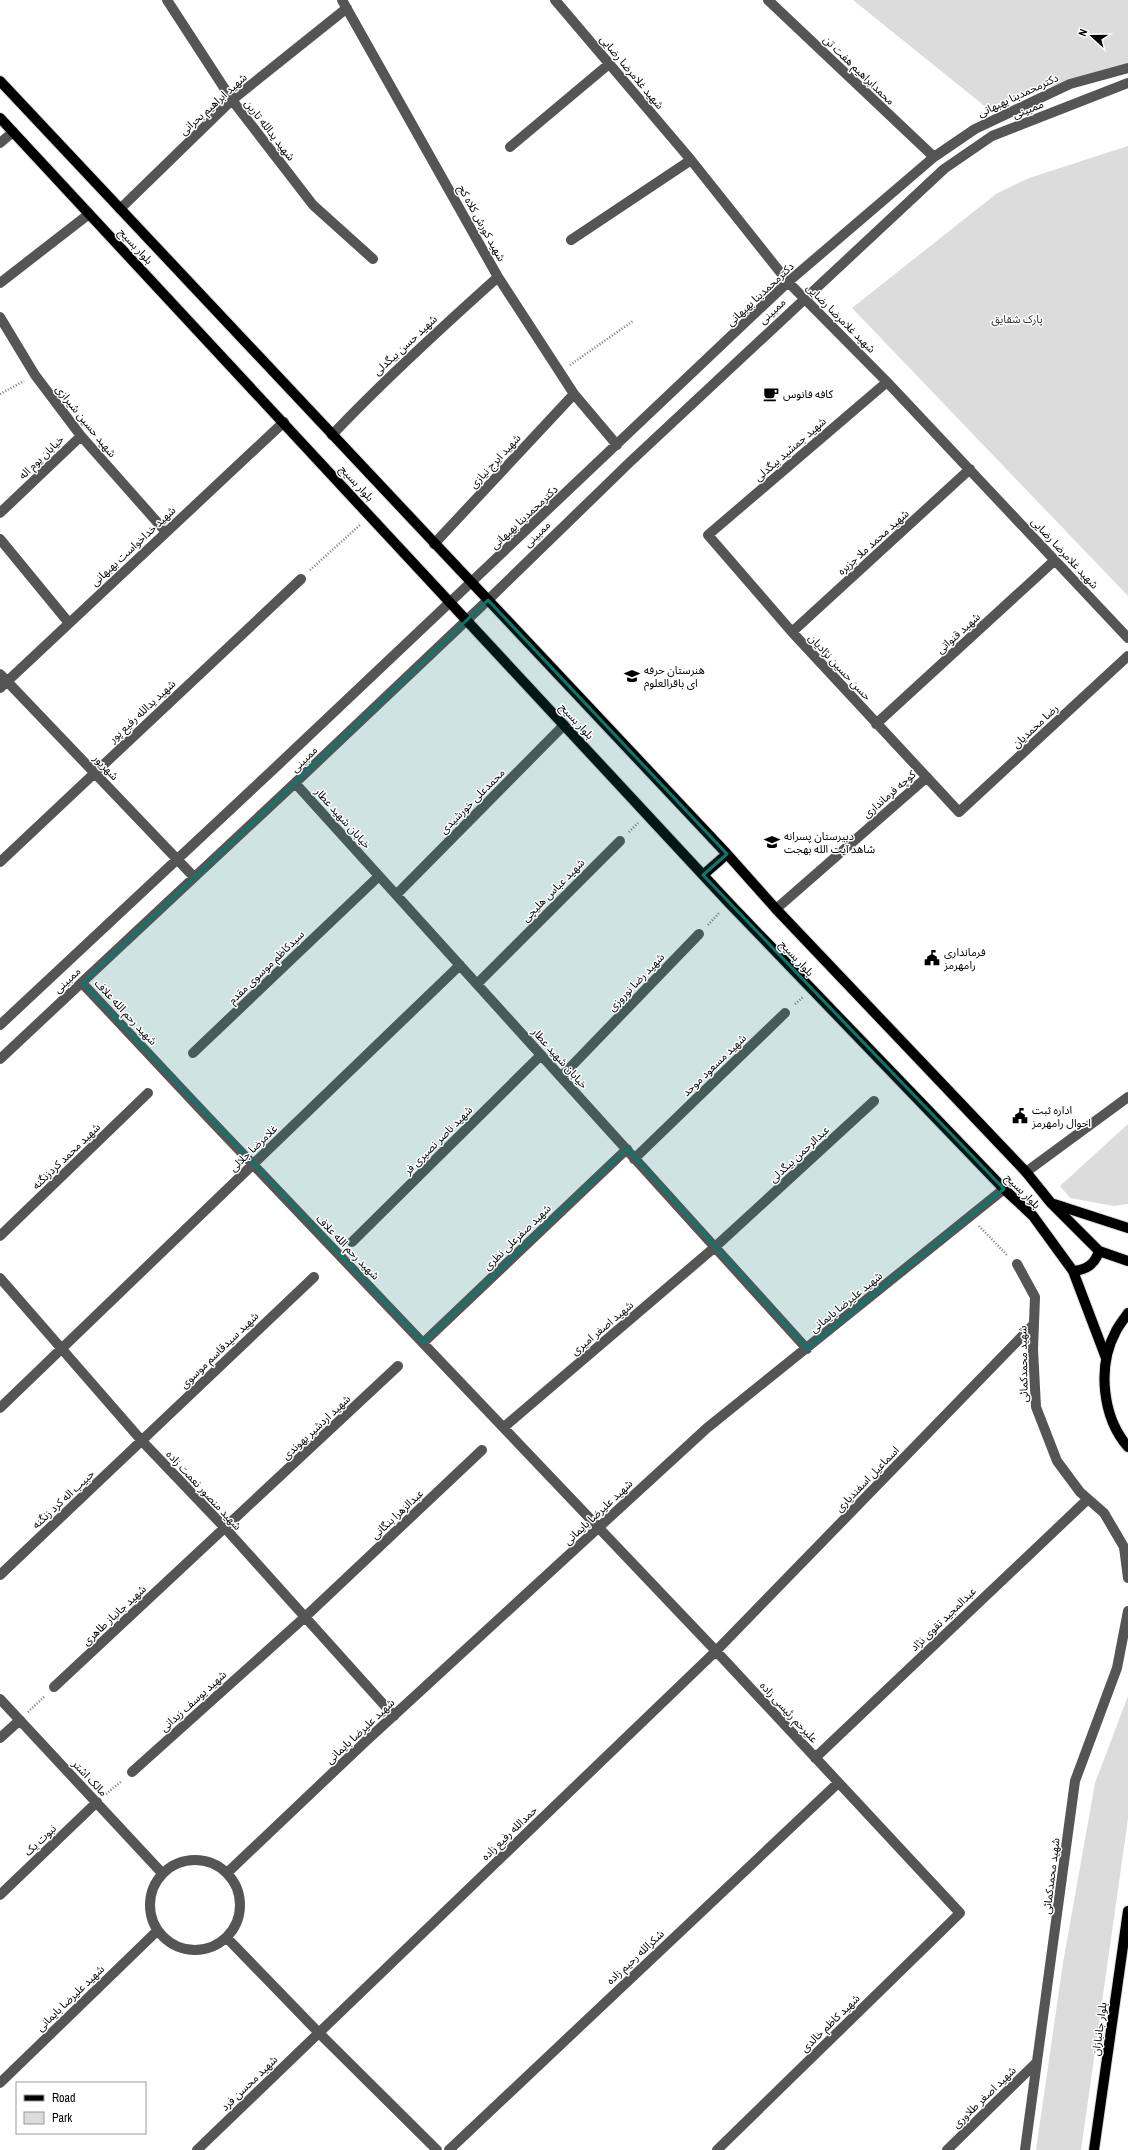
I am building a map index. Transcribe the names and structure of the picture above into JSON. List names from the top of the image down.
{
  "streets": {
    "main road": ["بلوار بسیج", "بلوار جانبازان"],
    "street": [
      "محمدابراهیم هفت تن",
      "شهید غلامرضا رضایی",
      "دکترمحمدبنا بهبهانی",
      "شهید ابراهیم بحرانی",
      "ممبینی",
      "شهید یدالله تارین",
      "شهید کورش کلاه کج",
      "شهید حسن بیگدلی",
      "شهید حسین شیرازی",
      "شهید جمشید بیگدلی",
      "خیابان یوم اله",
      "شهید ایرج نیازی",
      "شهید محمد ملا جزیره",
      "شهید خداخواست بهبهانی",
      "شهید قنواتی",
      "حسن حسین نژادیان",
      "شهید یدالله رفیع پور",
      "رضا محمدیان",
      "شهریور",
      "کوچه فرمانداری",
      "محمدعلی خورشیدی",
      "خیابان شهید عطار",
      "شهید عباس هلیچی",
      "سیدکاظم موسوی مقدم",
      "شهید رضا نوروزی",
      "شهید رحم الله علاف",
      "شهید مسعود موحد",
      "شهید ناصر نصیری فر",
      "غلامرضا جلالی",
      "عبدالرحمن بیگدلی",
      "شهید محمد کردزنگنه",
      "شهید صفرعلی نظری",
      "شهید علیرضا بایمانی",
      "شهید اصغر امیری",
      "شهید سیدقاسم موسوی",
      "شهید محمدکمائی",
      "شهید اردشیر بهوندی",
      "اسماعیل اسفندیاری",
      "شهید منصور نعمت زاده",
      "حبیب اله کرد زنگنه",
      "عبدالزهرا بنگانی",
      "شهید جانباز طاهری",
      "عبدالمجید تقوی نژاد",
      "شهید یوسف زیدانی",
      "علیرحم رئیسی زاده",
      "مالک اشتر",
      "حمدالله رفیع زاده",
      "نبوت یک",
      "شکرالله رحیم زاده",
      "شهید کاظم خالدی",
      "شهید محسن فرد",
      "شهید اصغر طلاوری"
    ]
  },
  "crossings": [
    ["محمدابراهیم هفت تن", "دکترمحمدبنا بهبهانی"],
    ["شهید غلامرضا رضایی", "دکترمحمدبنا بهبهانی"],
    ["شهید غلامرضا رضایی", "ممبینی"],
    ["شهید غلامرضا رضایی", "شهید جمشید بیگدلی"],
    ["شهید غلامرضا رضایی", "شهید محمد ملا جزیره"],
    ["شهید غلامرضا رضایی", "شهید قنواتی"],
    ["دکترمحمدبنا بهبهانی", "ممبینی"],
    ["دکترمحمدبنا بهبهانی", "شهید کورش کلاه کج"],
    ["دکترمحمدبنا بهبهانی", "بلوار بسیج"],
    ["شهید ابراهیم بحرانی", "شهید یدالله تارین"],
    ["شهید ابراهیم بحرانی", "شهید کورش کلاه کج"],
    ["شهید ابراهیم بحرانی", "بلوار بسیج"],
    ["ممبینی", "بلوار بسیج"],
    ["ممبینی", "شهریور"],
    ["ممبینی", "خیابان شهید عطار"],
    ["ممبینی", "شهید رحم الله علاف"],
    ["شهید کورش کلاه کج", "شهید حسن بیگدلی"],
    ["شهید کورش کلاه کج", "شهید ایرج نیازی"],
    ["بلوار بسیج", "شهید حسن بیگدلی"],
    ["بلوار بسیج", "شهید ایرج نیازی"],
    ["بلوار بسیج", "شهید خداخواست بهبهانی"],
    ["بلوار بسیج", "کوچه فرمانداری"],
    ["بلوار بسیج", "محمدعلی خورشیدی"],
    ["بلوار بسیج", "شهید علیرضا بایمانی"],
    ["شهید حسین شیرازی", "خیابان یوم اله"],
    ["شهید حسین شیرازی", "شهید خداخواست بهبهانی"],
    ["شهید جمشید بیگدلی", "حسن حسین نژادیان"],
    ["شهید محمد ملا جزیره", "حسن حسین نژادیان"],
    ["شهید خداخواست بهبهانی", "شهریور"],
    ["شهید قنواتی", "حسن حسین نژادیان"],
    ["حسن حسین نژادیان", "رضا محمدیان"],
    ["حسن حسین نژادیان", "کوچه فرمانداری"],
    ["شهید یدالله رفیع پور", "شهریور"],
    ["محمدعلی خورشیدی", "خیابان شهید عطار"],
    ["خیابان شهید عطار", "شهید عباس هلیچی"],
    ["خیابان شهید عطار", "سیدکاظم موسوی مقدم"],
    ["خیابان شهید عطار", "شهید رضا نوروزی"],
    ["خیابان شهید عطار", "شهید مسعود موحد"],
    ["خیابان شهید عطار", "شهید ناصر نصیری فر"],
    ["خیابان شهید عطار", "غلامرضا جلالی"],
    ["خیابان شهید عطار", "عبدالرحمن بیگدلی"],
    ["خیابان شهید عطار", "شهید صفرعلی نظری"],
    ["خیابان شهید عطار", "شهید علیرضا بایمانی"],
    ["خیابان شهید عطار", "شهید اصغر امیری"],
    ["شهید رحم الله علاف", "غلامرضا جلالی"],
    ["شهید رحم الله علاف", "شهید صفرعلی نظری"],
    ["شهید رحم الله علاف", "شهید علیرضا بایمانی"],
    ["شهید رحم الله علاف", "شهید اصغر امیری"],
    ["شهید رحم الله علاف", "علیرحم رئیسی زاده"],
    ["غلامرضا جلالی", "شهید منصور نعمت زاده"],
    ["عبدالرحمن بیگدلی", "شهید اصغر امیری"],
    ["شهید علیرضا بایمانی", "شهید منصور نعمت زاده"],
    ["شهید علیرضا بایمانی", "علیرحم رئیسی زاده"],
    ["شهید علیرضا بایمانی", "مالک اشتر"],
    ["شهید سیدقاسم موسوی", "شهید منصور نعمت زاده"],
    ["شهید سیدقاسم موسوی", "حبیب اله کرد زنگنه"],
    ["شهید محمدکمائی", "اسماعیل اسفندیاری"],
    ["شهید محمدکمائی", "عبدالمجید تقوی نژاد"],
    ["شهید محمدکمائی", "شهید اصغر طلاوری"],
    ["شهید اردشیر بهوندی", "شهید منصور نعمت زاده"],
    ["شهید اردشیر بهوندی", "شهید جانباز طاهری"],
    ["اسماعیل اسفندیاری", "علیرحم رئیسی زاده"],
    ["اسماعیل اسفندیاری", "حمدالله رفیع زاده"],
    ["شهید منصور نعمت زاده", "حبیب اله کرد زنگنه"],
    ["شهید منصور نعمت زاده", "عبدالزهرا بنگانی"],
    ["شهید منصور نعمت زاده", "شهید جانباز طاهری"],
    ["شهید منصور نعمت زاده", "شهید یوسف زیدانی"],
    ["عبدالزهرا بنگانی", "شهید یوسف زیدانی"],
    ["عبدالمجید تقوی نژاد", "علیرحم رئیسی زاده"],
    ["علیرحم رئیسی زاده", "حمدالله رفیع زاده"],
    ["علیرحم رئیسی زاده", "شکرالله رحیم زاده"],
    ["علیرحم رئیسی زاده", "شهید کاظم خالدی"],
    ["مالک اشتر", "نبوت یک"],
    ["حمدالله رفیع زاده", "شهید محسن فرد"]
  ],
  "parks": ["پارک شقایق"],
  "places": {
    "cafe": ["کافه فانوس"],
    "school or university": ["هنرستان حرفه ای باقرالعلوم", "دبیرستان پسرانه شاهد آیت الله بهجت"],
    "public building": ["فرمانداری رامهرمز", "اداره ثبت احوال رامهرمز"]
  },
  "legend": ["Road", "Park"],
  "north": "left"
}
